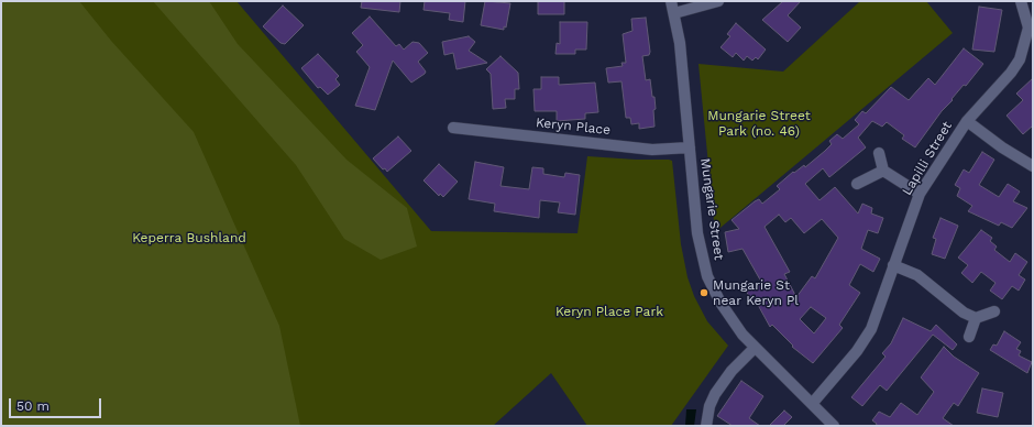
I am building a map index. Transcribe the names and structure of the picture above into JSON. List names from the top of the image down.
{
  "streets": {
    "street": ["Keryn Place", "Lapilli Street", "Mungarie Street"]
  },
  "crossings": [
    ["Keryn Place", "Mungarie Street"],
    ["Lapilli Street", "Mungarie Street"]
  ],
  "parks": ["Mungarie Street Park (no. 46)", "Keperra Bushland", "Keryn Place Park"],
  "places": ["Mungarie St near Keryn Pl"],
  "scale_bar": "50 m"
}
